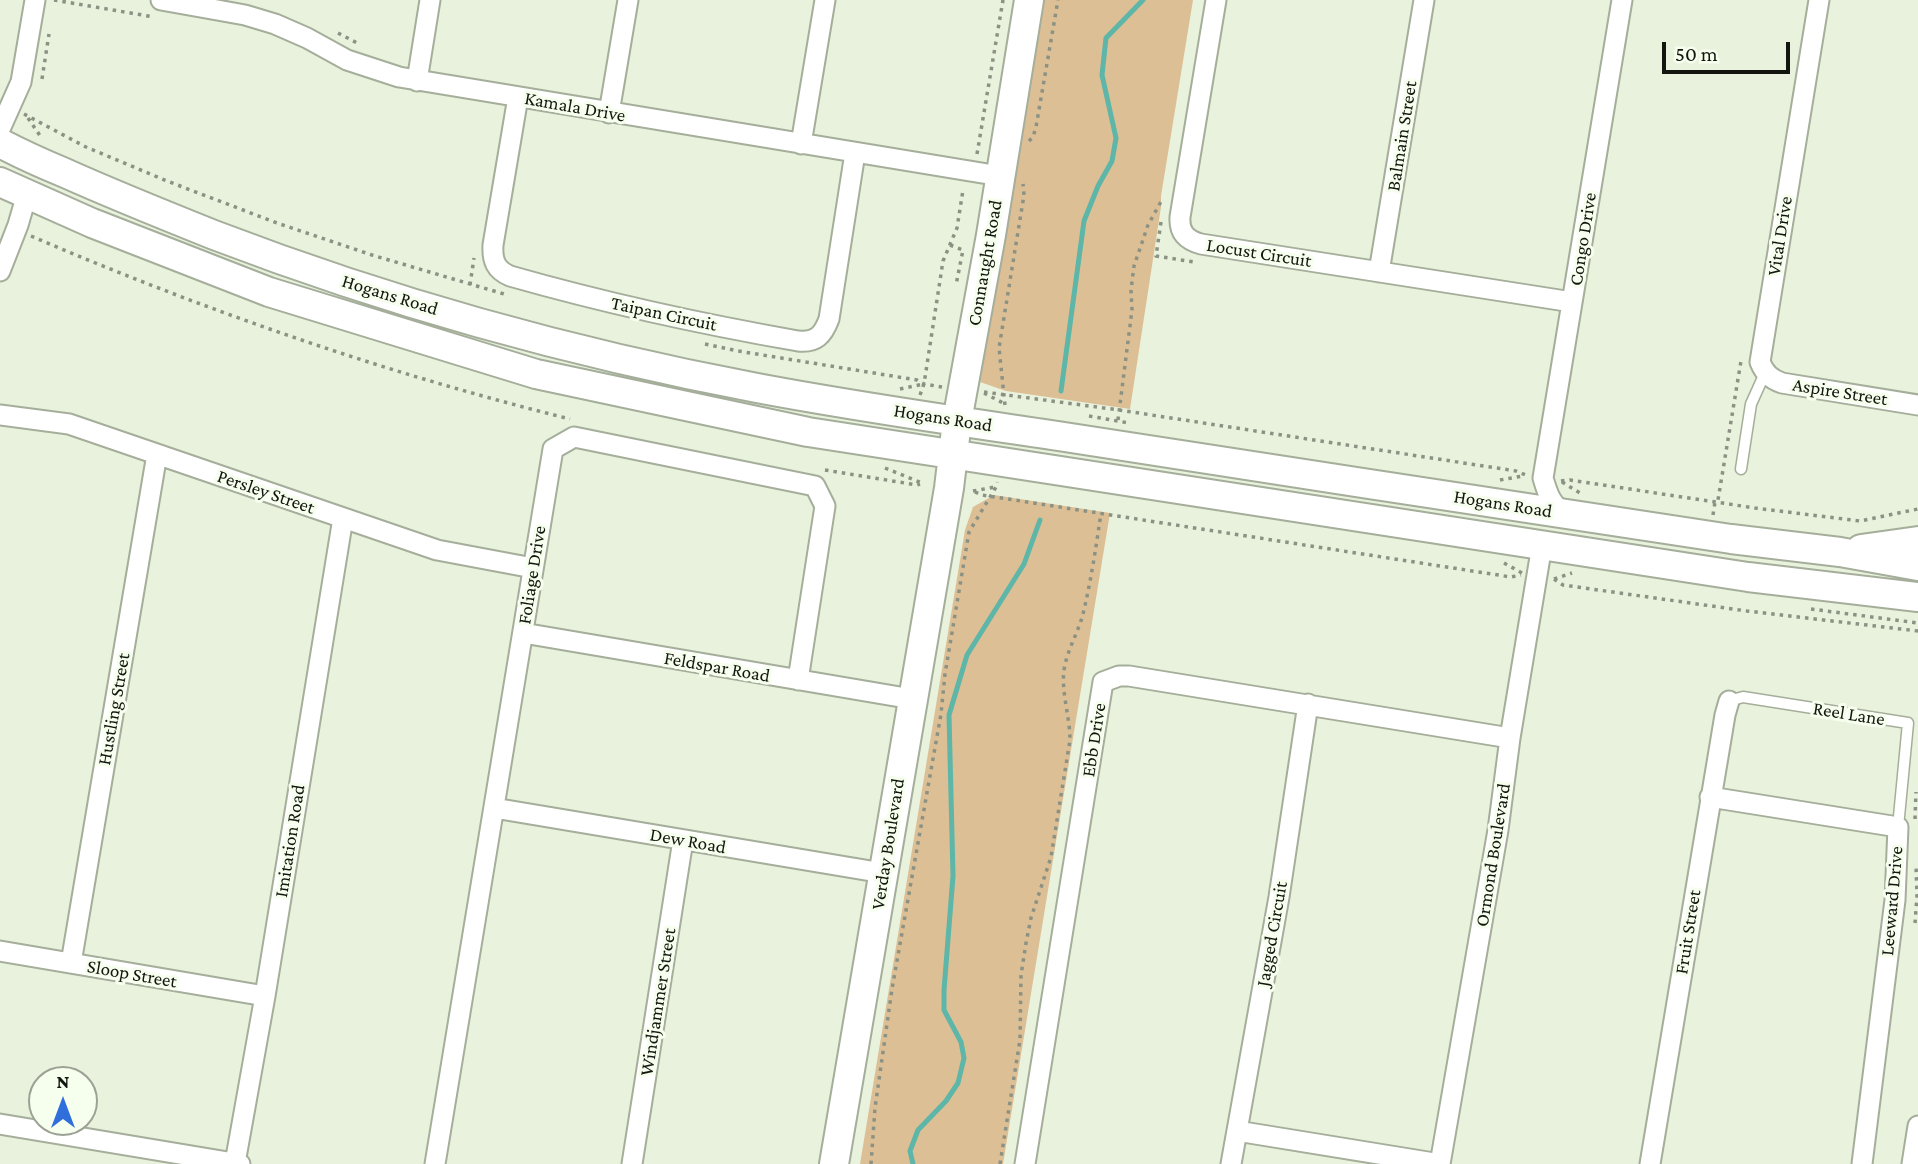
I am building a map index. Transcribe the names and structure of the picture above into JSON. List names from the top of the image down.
{
  "streets": {
    "street": [
      "Kamala Drive",
      "Balmain Street",
      "Vital Drive",
      "Congo Drive",
      "Locust Circuit",
      "Connaught Road",
      "Hogans Road",
      "Taipan Circuit",
      "Aspire Street",
      "Persley Street",
      "Foliage Drive",
      "Feldspar Road",
      "Hustling Street",
      "Ebb Drive",
      "Imitation Road",
      "Dew Road",
      "Verday Boulevard",
      "Ormond Boulevard",
      "Leeward Drive",
      "Fruit Street",
      "Jagged Circuit",
      "Sloop Street",
      "Windjammer Street"
    ],
    "lane": ["Reel Lane"]
  },
  "crossings": [
    ["Kamala Drive", "Connaught Road"],
    ["Kamala Drive", "Taipan Circuit"],
    ["Balmain Street", "Locust Circuit"],
    ["Vital Drive", "Aspire Street"],
    ["Congo Drive", "Locust Circuit"],
    ["Connaught Road", "Hogans Road"],
    ["Connaught Road", "Verday Boulevard"],
    ["Hogans Road", "Ormond Boulevard"],
    ["Persley Street", "Foliage Drive"],
    ["Persley Street", "Hustling Street"],
    ["Persley Street", "Imitation Road"],
    ["Foliage Drive", "Feldspar Road"],
    ["Foliage Drive", "Dew Road"],
    ["Feldspar Road", "Verday Boulevard"],
    ["Hustling Street", "Sloop Street"],
    ["Reel Lane", "Leeward Drive"],
    ["Reel Lane", "Fruit Street"],
    ["Ebb Drive", "Ormond Boulevard"],
    ["Ebb Drive", "Jagged Circuit"],
    ["Imitation Road", "Sloop Street"],
    ["Dew Road", "Verday Boulevard"],
    ["Dew Road", "Windjammer Street"],
    ["Leeward Drive", "Fruit Street"]
  ],
  "scale_bar": "50 m",
  "north": "top"
}
